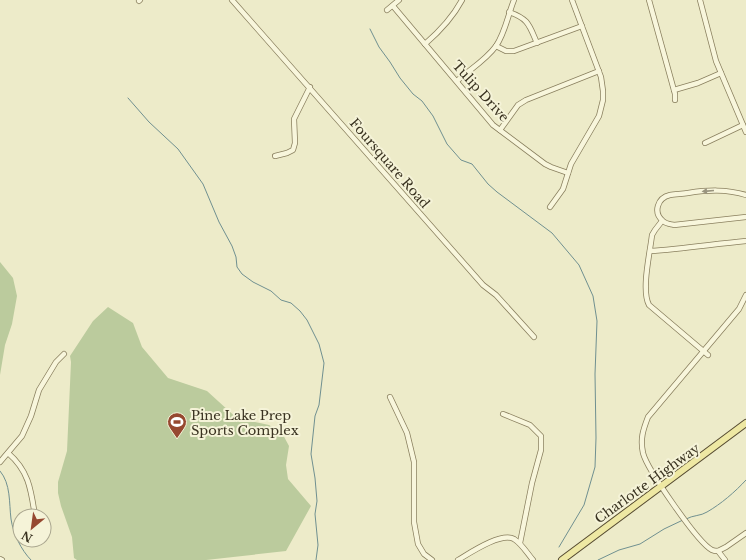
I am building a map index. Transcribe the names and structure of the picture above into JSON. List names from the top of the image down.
{
  "streets": {
    "main road": ["Charlotte Highway"],
    "street": ["Tulip Drive", "Foursquare Road"]
  },
  "places": {
    "sports": ["Pine Lake Prep Sports Complex"]
  },
  "north": "bottom left"
}
